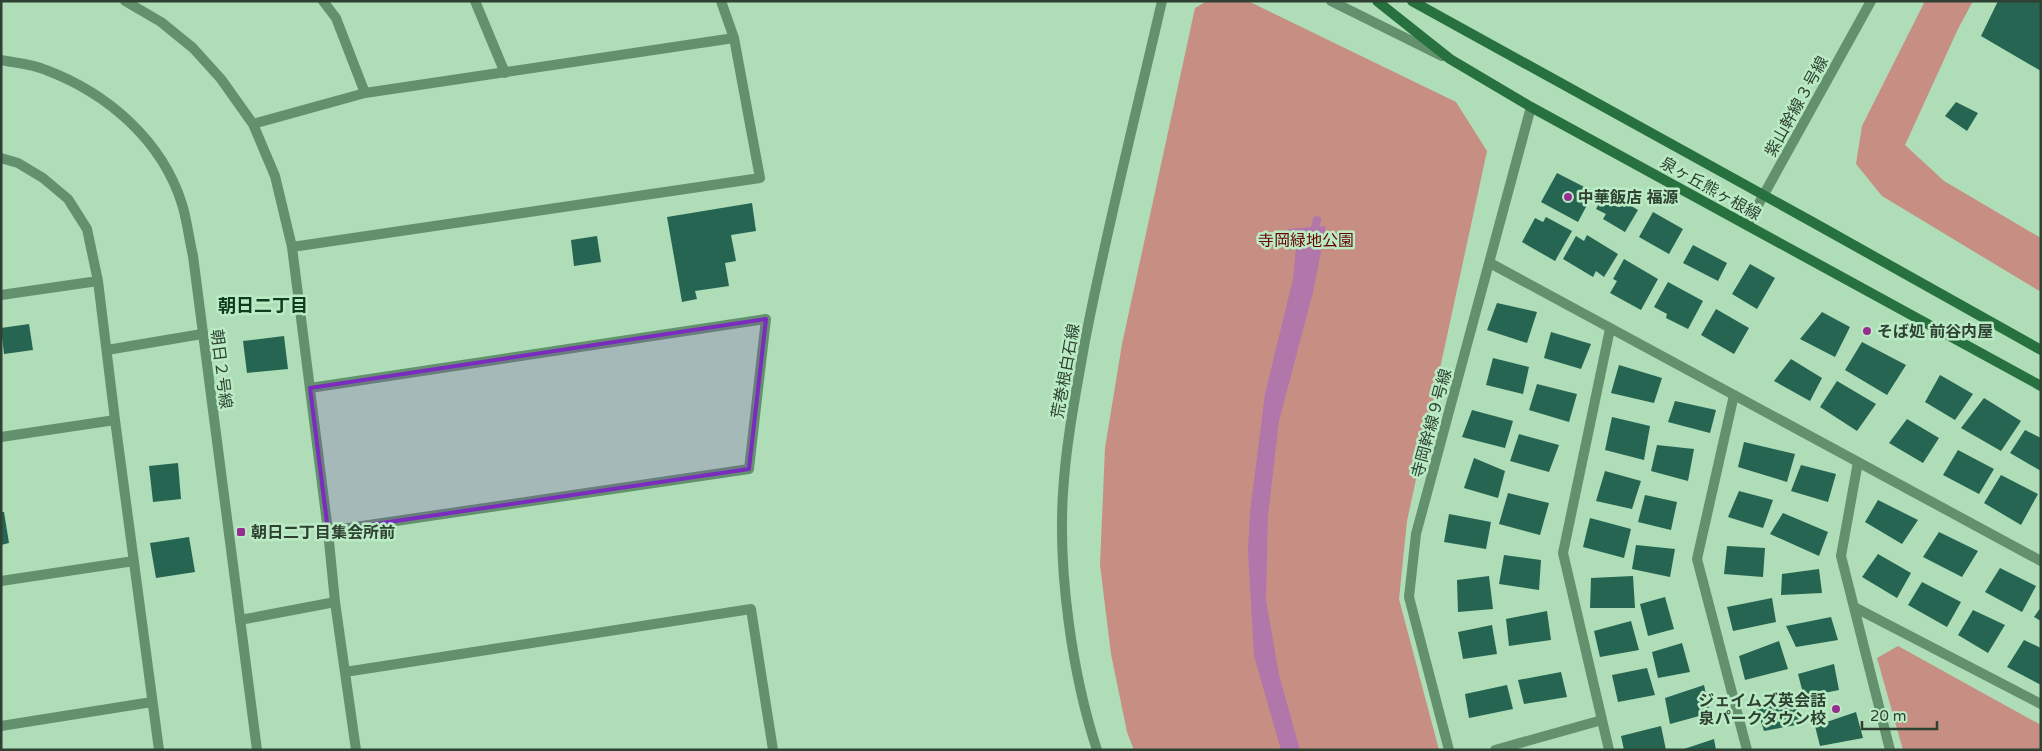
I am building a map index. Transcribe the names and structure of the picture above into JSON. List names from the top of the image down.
{
  "streets": {
    "main road": ["泉ヶ丘熊ヶ根線"],
    "street": [
      "紫山幹線３号線",
      "朝日２号線",
      "荒巻根白石線",
      "寺岡幹線９号線"
    ]
  },
  "crossings": [
    ["紫山幹線３号線", "泉ヶ丘熊ヶ根線"],
    ["泉ヶ丘熊ヶ根線", "寺岡幹線９号線"]
  ],
  "districts": ["朝日二丁目"],
  "parks": ["寺岡緑地公園"],
  "places": {
    "other": ["中華飯店 福源", "そば処 前谷内屋", "ジェイムズ英会話 泉パークタウン校"],
    "transit": ["朝日二丁目集会所前"]
  },
  "scale_bar": "20 m"
}
